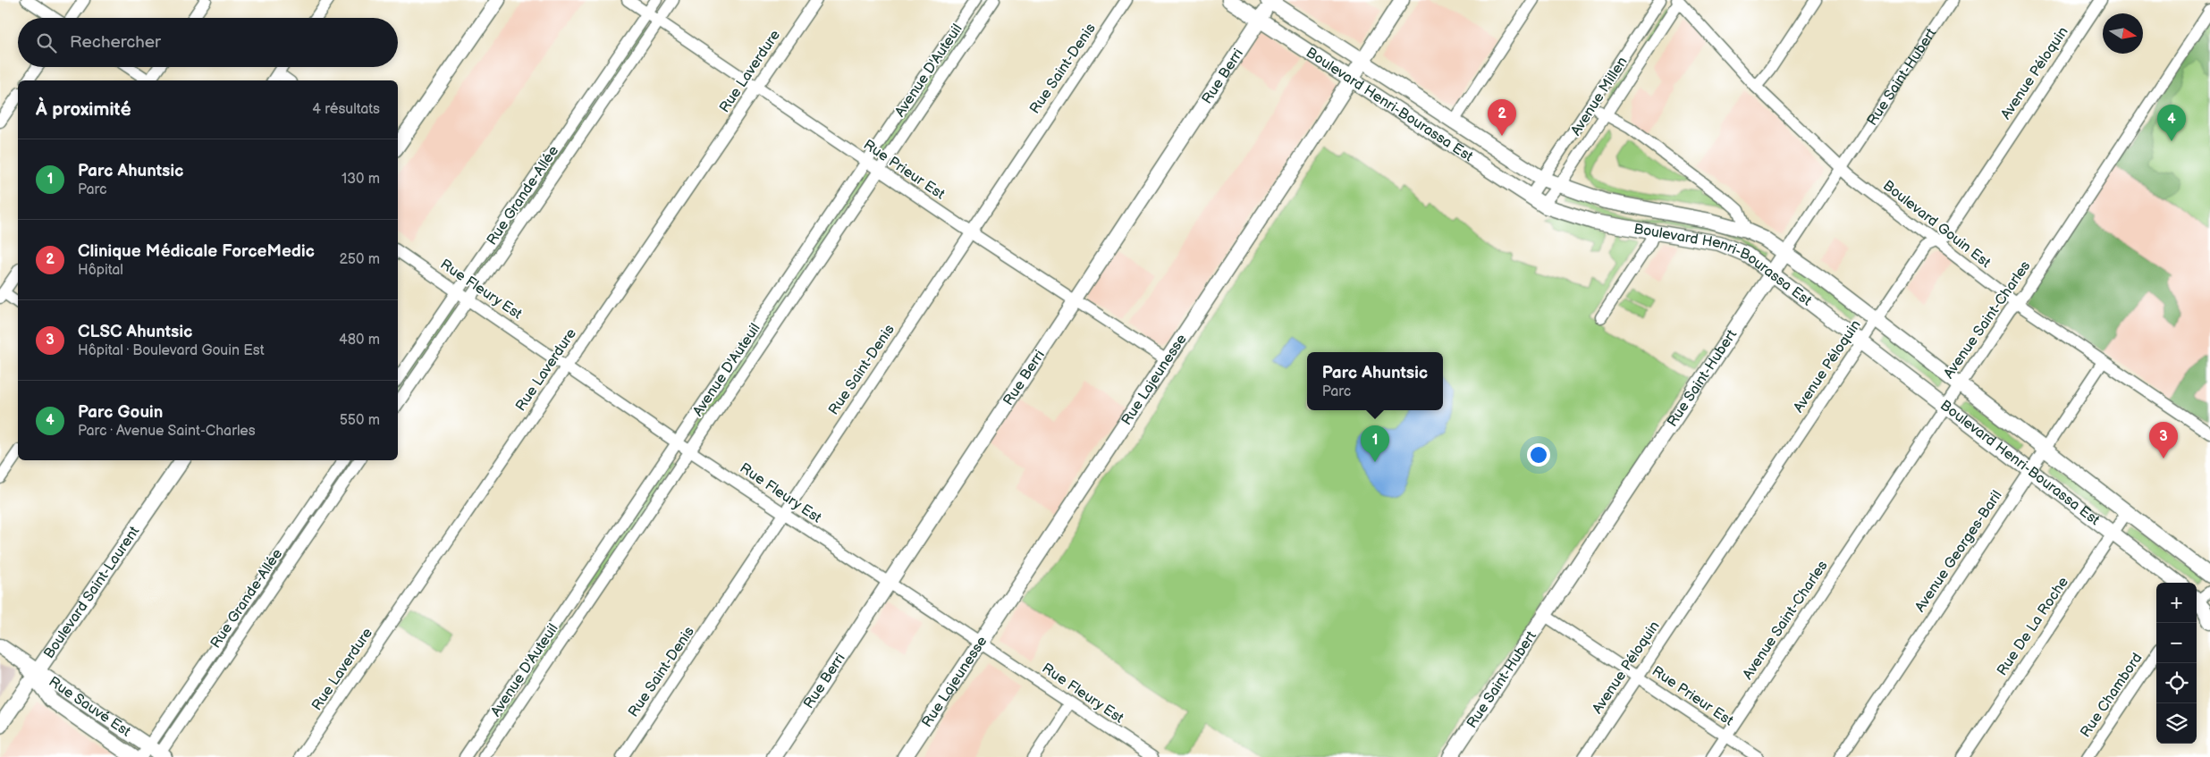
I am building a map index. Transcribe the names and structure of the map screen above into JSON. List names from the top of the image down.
{
  "streets": {
    "main road": [
      "Rue Berri",
      "Rue Saint-Hubert",
      "Boulevard Henri-Bourassa Est",
      "Rue Lajeunesse",
      "Boulevard Saint-Laurent",
      "Rue Sauvé Est"
    ],
    "street": [
      "Rue Saint-Denis",
      "Avenue D'Auteuil",
      "Rue Laverdure",
      "Avenue Péloquin",
      "Avenue Millen",
      "Rue Prieur Est",
      "Rue Grande-Allée",
      "Boulevard Gouin Est",
      "Rue Fleury Est",
      "Avenue Saint-Charles",
      "Avenue Georges-Baril",
      "Rue De La Roche",
      "Rue Chambord"
    ]
  },
  "crossings": [
    ["Rue Saint-Denis", "Rue Prieur Est"],
    ["Rue Saint-Denis", "Rue Fleury Est"],
    ["Avenue D'Auteuil", "Rue Prieur Est"],
    ["Avenue D'Auteuil", "Rue Fleury Est"],
    ["Rue Laverdure", "Rue Prieur Est"],
    ["Rue Laverdure", "Rue Fleury Est"],
    ["Avenue Péloquin", "Boulevard Henri-Bourassa Est"],
    ["Avenue Péloquin", "Rue Prieur Est"],
    ["Avenue Péloquin", "Boulevard Gouin Est"],
    ["Rue Berri", "Boulevard Henri-Bourassa Est"],
    ["Rue Berri", "Rue Prieur Est"],
    ["Rue Berri", "Rue Fleury Est"],
    ["Rue Saint-Hubert", "Boulevard Henri-Bourassa Est"],
    ["Rue Saint-Hubert", "Rue Prieur Est"],
    ["Rue Saint-Hubert", "Boulevard Gouin Est"],
    ["Avenue Millen", "Boulevard Henri-Bourassa Est"],
    ["Avenue Millen", "Boulevard Gouin Est"],
    ["Boulevard Henri-Bourassa Est", "Avenue Saint-Charles"],
    ["Boulevard Henri-Bourassa Est", "Rue Lajeunesse"],
    ["Boulevard Henri-Bourassa Est", "Avenue Georges-Baril"],
    ["Boulevard Henri-Bourassa Est", "Rue De La Roche"],
    ["Rue Prieur Est", "Rue Grande-Allée"],
    ["Rue Prieur Est", "Avenue Saint-Charles"],
    ["Rue Prieur Est", "Rue Lajeunesse"],
    ["Rue Grande-Allée", "Rue Fleury Est"],
    ["Rue Grande-Allée", "Rue Sauvé Est"],
    ["Boulevard Gouin Est", "Avenue Saint-Charles"],
    ["Boulevard Gouin Est", "Avenue Georges-Baril"],
    ["Rue Fleury Est", "Rue Lajeunesse"],
    ["Boulevard Saint-Laurent", "Rue Sauvé Est"]
  ],
  "north": "right",
  "page": {
    "search": "Rechercher",
    "heading": ["À proximité", "4 résultats"],
    "pins": [
      "2",
      "4",
      "3",
      "1"
    ],
    "list": [
      {
        "mark": "1",
        "name": "Parc Ahuntsic",
        "note": "Parc",
        "value": "130 m"
      },
      {
        "mark": "2",
        "name": "Clinique Médicale ForceMedic",
        "note": "Hôpital",
        "value": "250 m"
      },
      {
        "mark": "3",
        "name": "CLSC Ahuntsic",
        "note": "Hôpital · Boulevard Gouin Est",
        "value": "480 m"
      },
      {
        "mark": "4",
        "name": "Parc Gouin",
        "note": "Parc · Avenue Saint-Charles",
        "value": "550 m"
      }
    ],
    "popup": ["Parc Ahuntsic", "Parc"],
    "map_buttons": ["+", "−"]
  }
}
